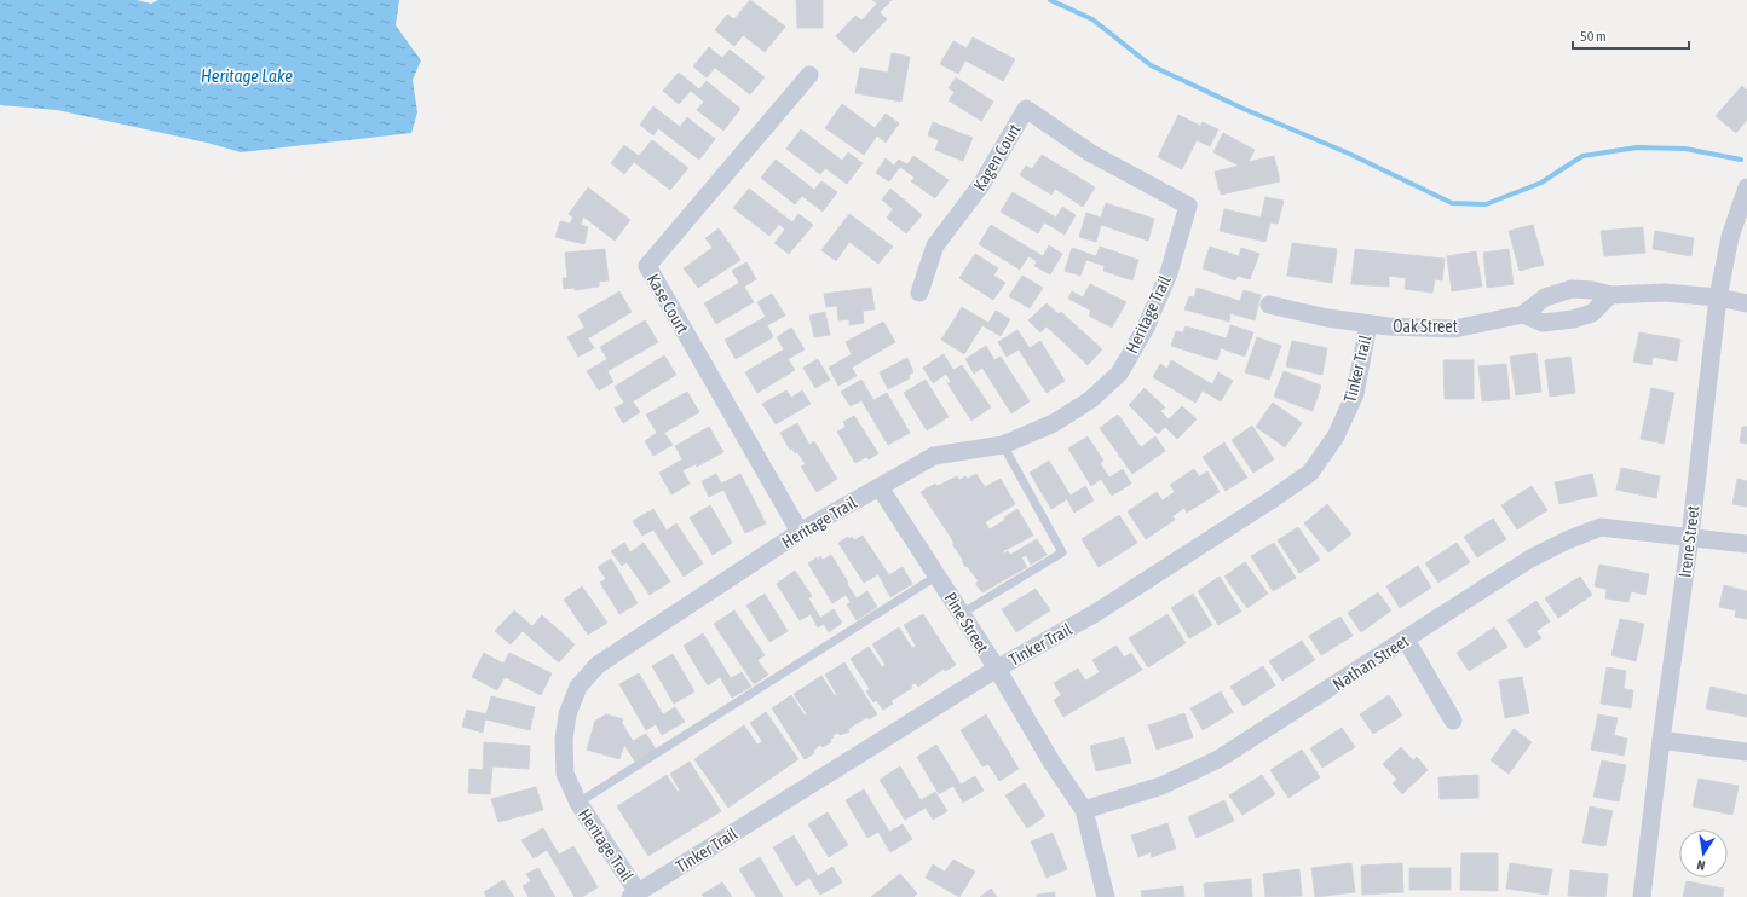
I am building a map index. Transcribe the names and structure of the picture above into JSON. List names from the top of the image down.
{
  "streets": {
    "street": [
      "Kagen Court",
      "Kase Court",
      "Heritage Trail",
      "Oak Street",
      "Tinker Trail",
      "Irene Street",
      "Pine Street",
      "Nathan Street"
    ]
  },
  "crossings": [
    ["Kagen Court", "Heritage Trail"],
    ["Kase Court", "Heritage Trail"],
    ["Heritage Trail", "Tinker Trail"],
    ["Heritage Trail", "Pine Street"],
    ["Oak Street", "Tinker Trail"],
    ["Oak Street", "Irene Street"],
    ["Tinker Trail", "Pine Street"],
    ["Irene Street", "Nathan Street"],
    ["Pine Street", "Nathan Street"]
  ],
  "water": ["Heritage Lake"],
  "scale_bar": "50 m",
  "north": "bottom"
}
